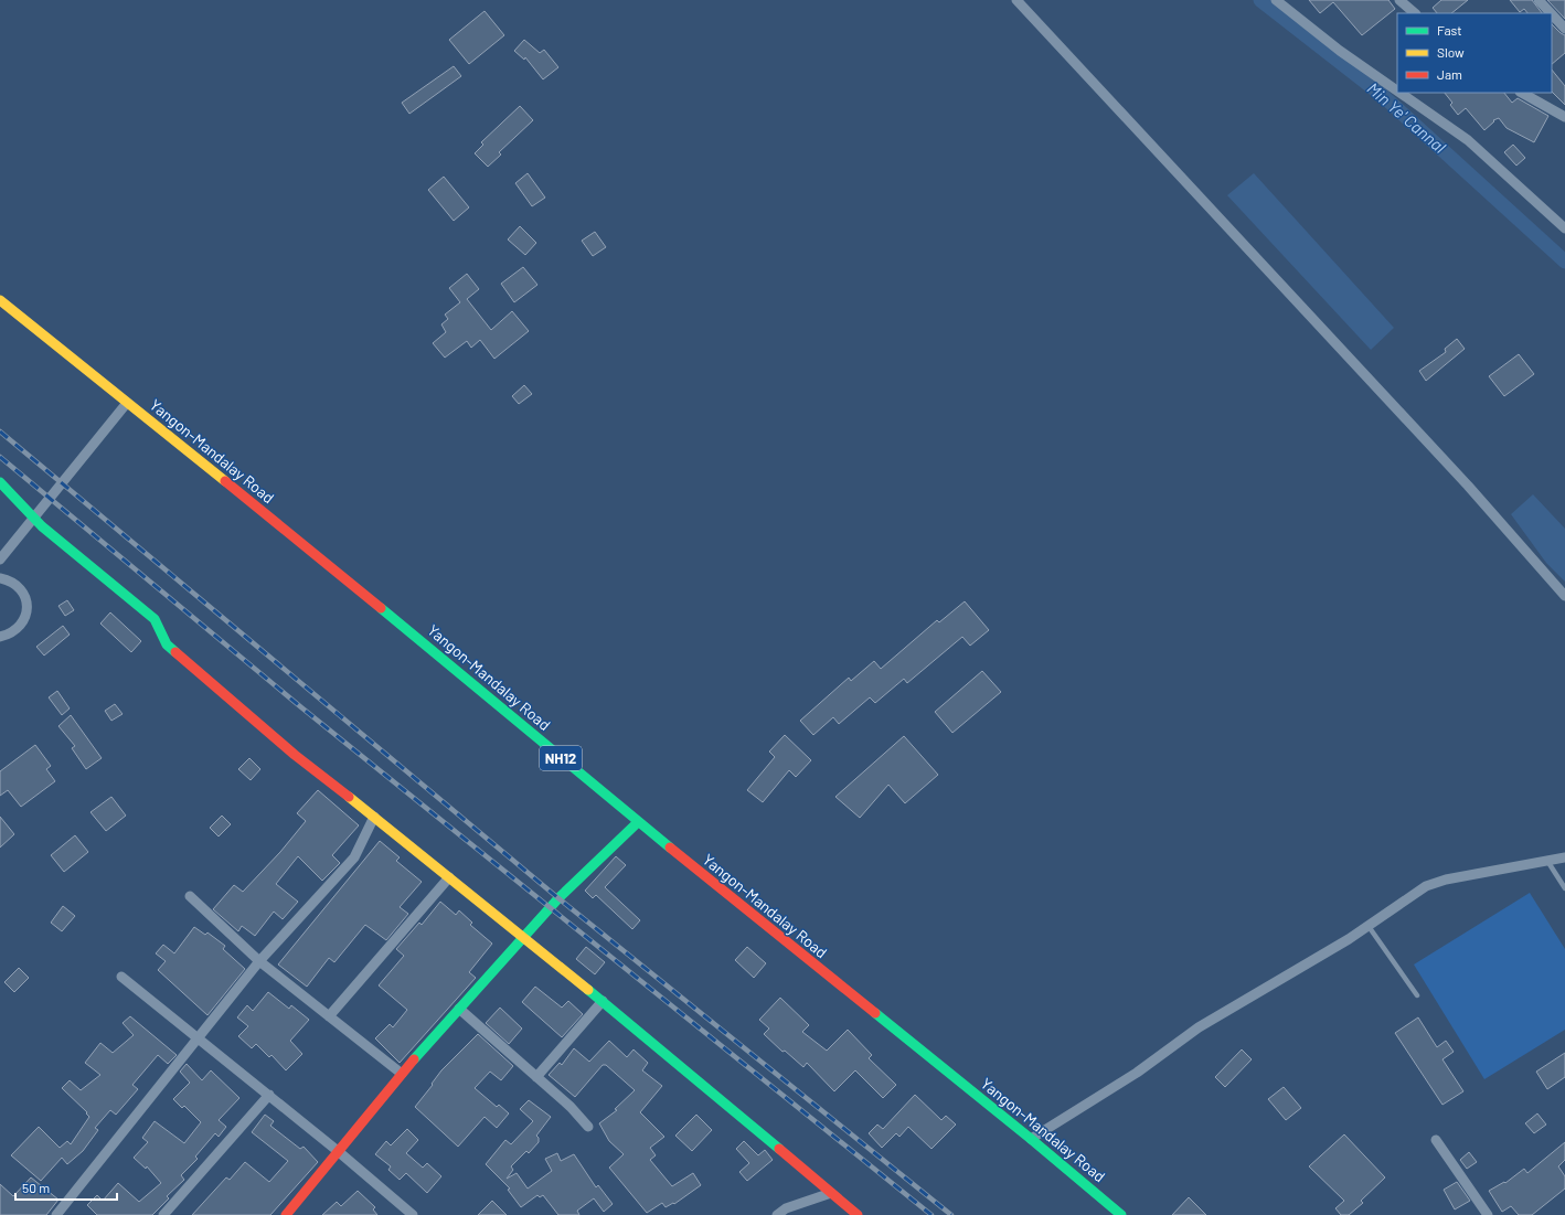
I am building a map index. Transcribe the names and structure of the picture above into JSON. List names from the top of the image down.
{
  "streets": {
    "main road": ["Yangon-Mandalay Road", "NH12"]
  },
  "water": ["Min Ye' Cannal"],
  "legend": ["Fast", "Slow", "Jam"],
  "scale_bar": "50 m"
}
